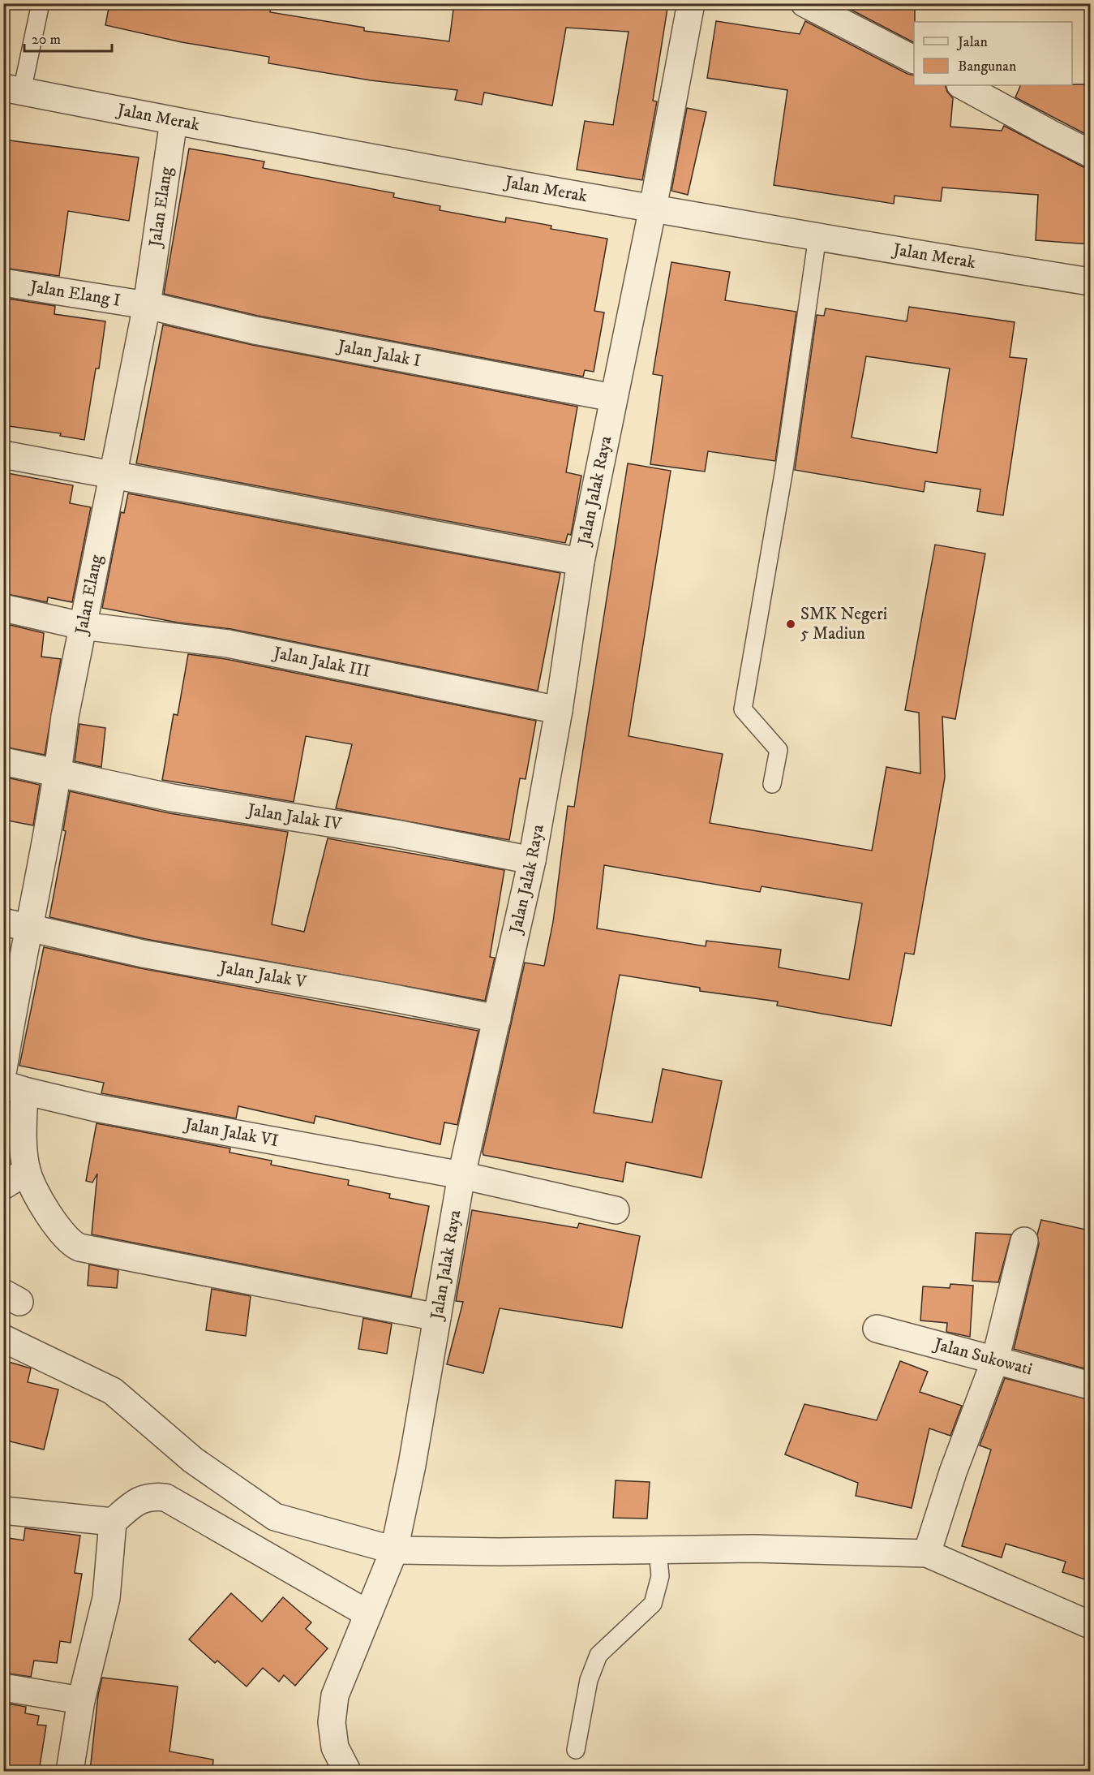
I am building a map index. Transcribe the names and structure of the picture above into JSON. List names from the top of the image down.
{
  "streets": {
    "street": [
      "Jalan Merak",
      "Jalan Elang",
      "Jalan Elang I",
      "Jalan Jalak I",
      "Jalan Jalak Raya",
      "Jalan Jalak III",
      "Jalan Jalak IV",
      "Jalan Jalak V",
      "Jalan Jalak VI",
      "Jalan Sukowati"
    ]
  },
  "crossings": [
    ["Jalan Merak", "Jalan Elang"],
    ["Jalan Merak", "Jalan Jalak Raya"],
    ["Jalan Elang", "Jalan Elang I"],
    ["Jalan Elang", "Jalan Jalak I"],
    ["Jalan Elang", "Jalan Jalak III"],
    ["Jalan Elang", "Jalan Jalak IV"],
    ["Jalan Elang", "Jalan Jalak V"],
    ["Jalan Elang I", "Jalan Jalak I"],
    ["Jalan Jalak I", "Jalan Jalak Raya"],
    ["Jalan Jalak Raya", "Jalan Jalak III"],
    ["Jalan Jalak Raya", "Jalan Jalak IV"],
    ["Jalan Jalak Raya", "Jalan Jalak V"],
    ["Jalan Jalak Raya", "Jalan Jalak VI"]
  ],
  "places": ["SMK Negeri 5 Madiun"],
  "legend": ["Jalan", "Bangunan"],
  "scale_bar": "20 m"
}
